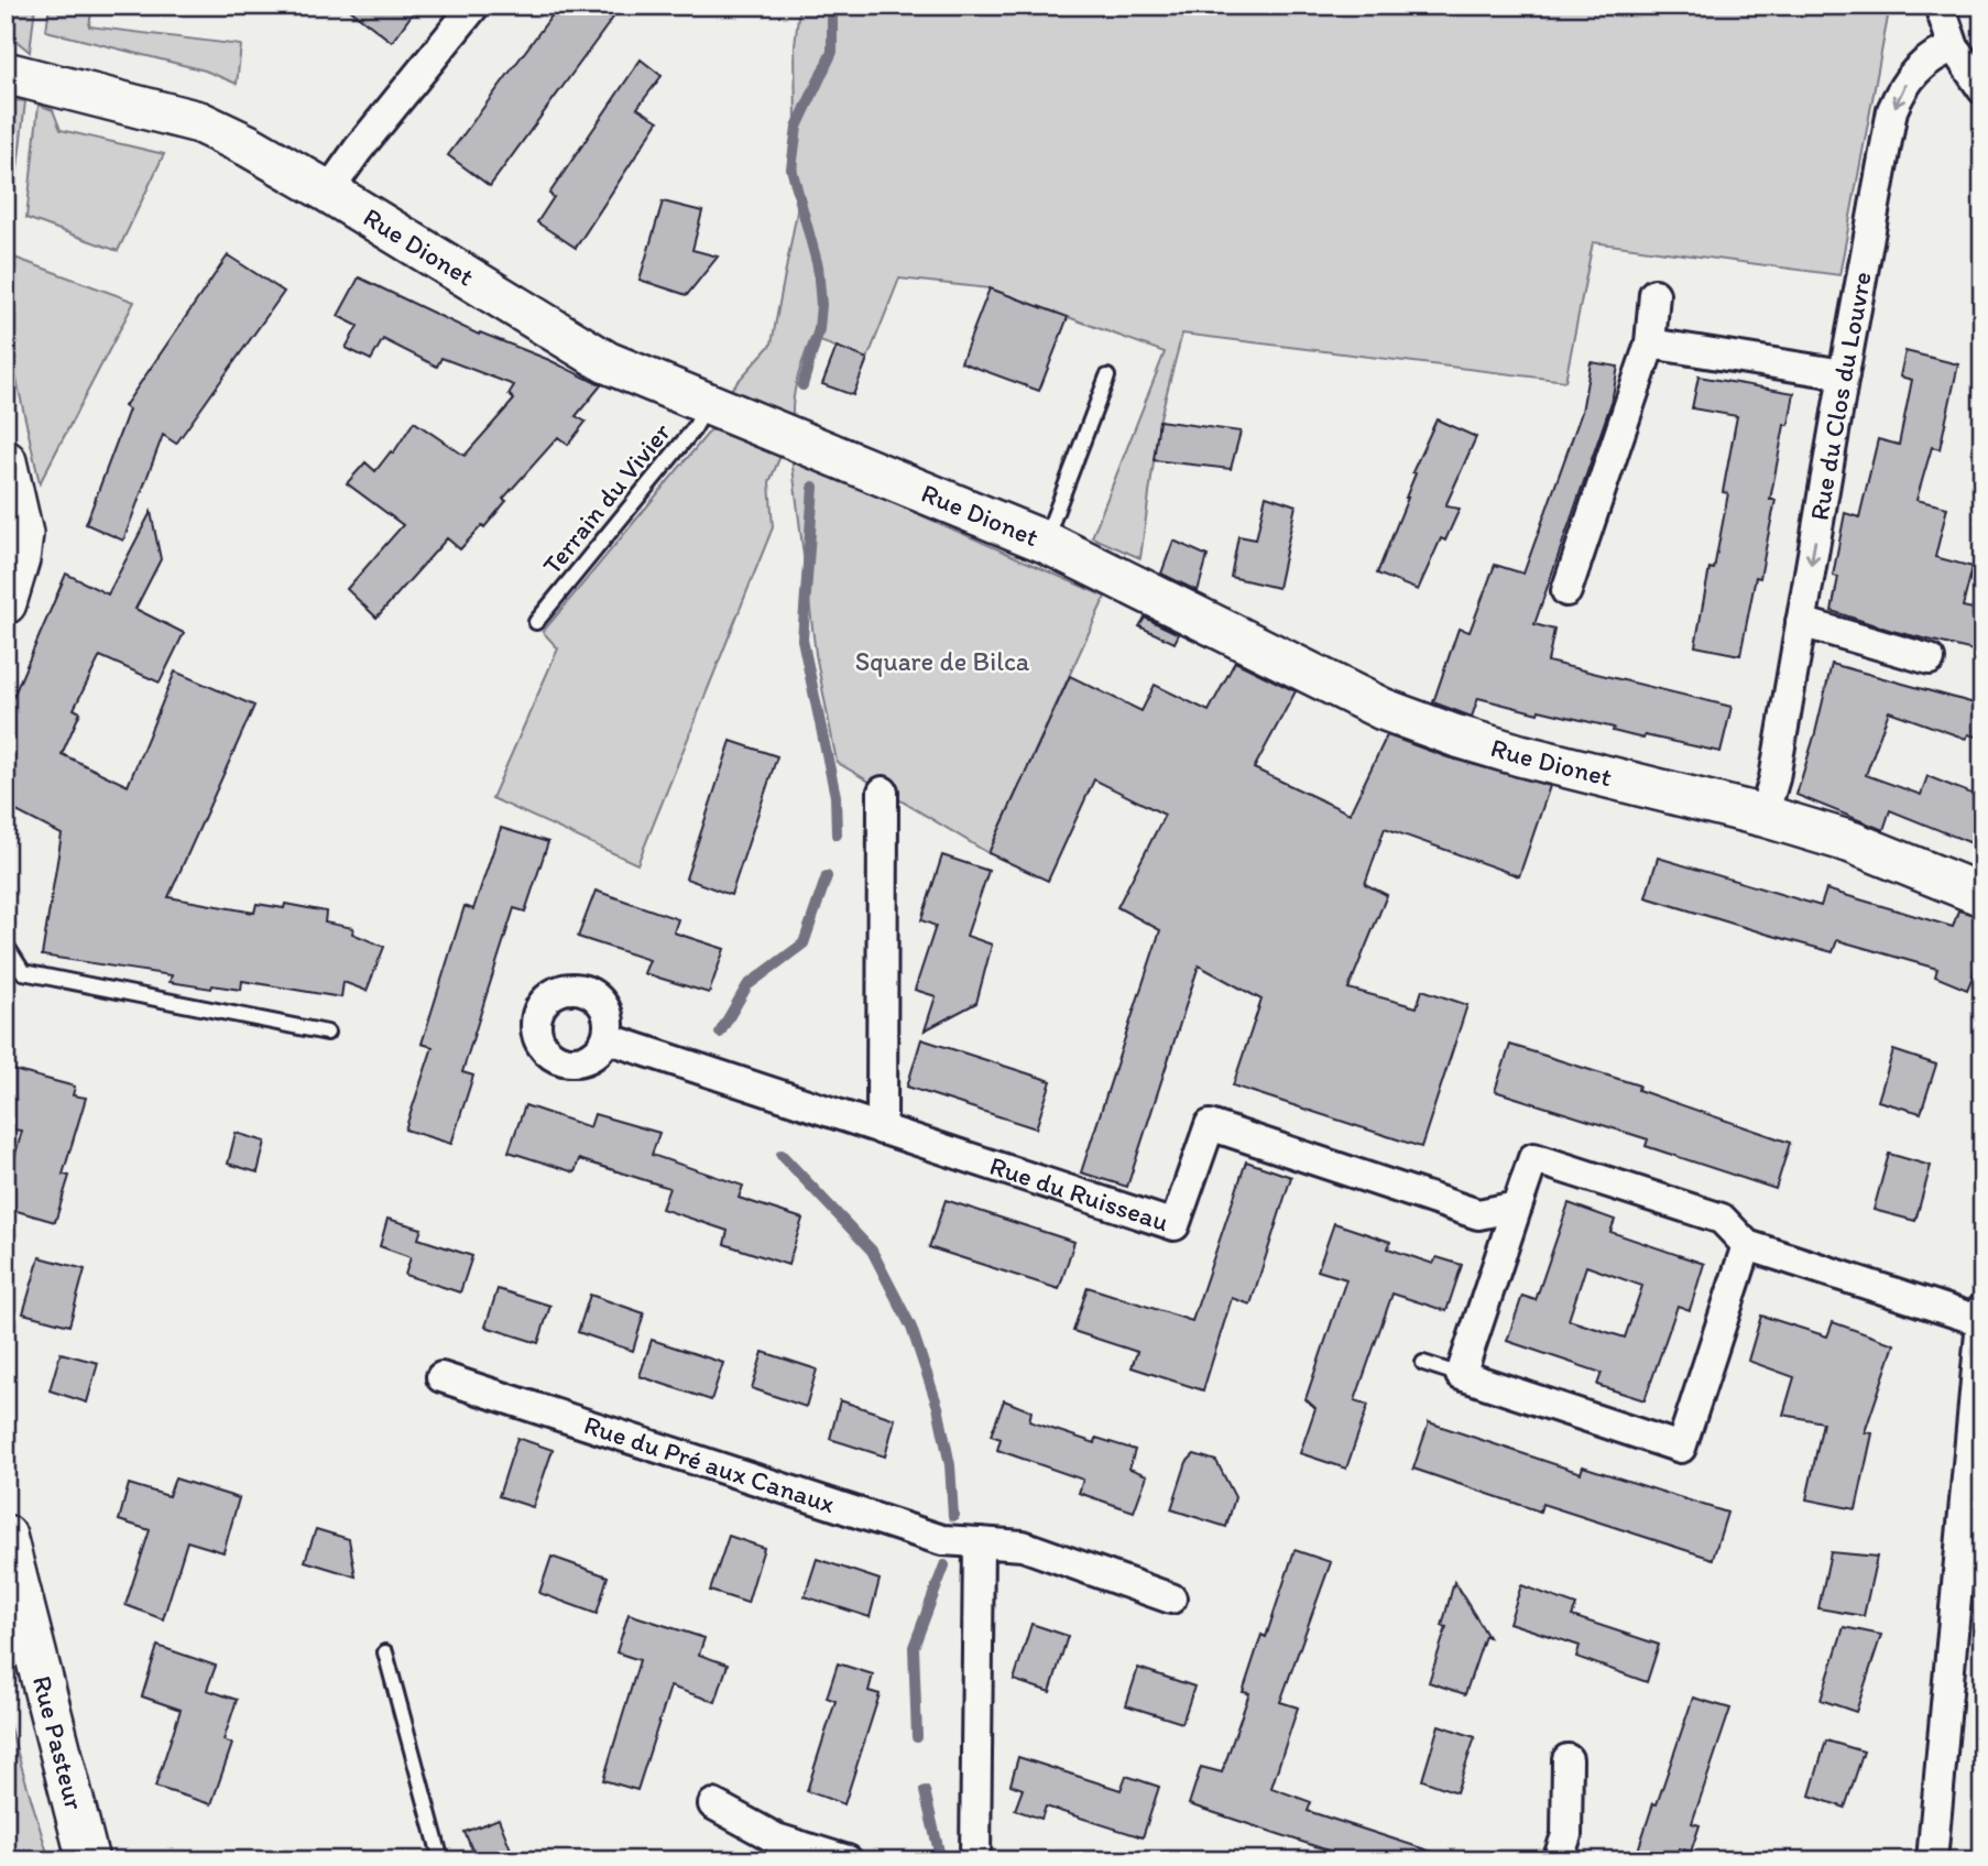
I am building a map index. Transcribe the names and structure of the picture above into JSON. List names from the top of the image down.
{
  "streets": {
    "street": [
      "Rue Dionet",
      "Rue du Clos du Louvre",
      "Rue du Ruisseau",
      "Rue du Pré aux Canaux",
      "Rue Pasteur"
    ],
    "lane": ["Terrain du Vivier"]
  },
  "crossings": [
    ["Rue Dionet", "Rue du Clos du Louvre"],
    ["Rue Dionet", "Terrain du Vivier"]
  ],
  "parks": ["Square de Bilca"]
}
